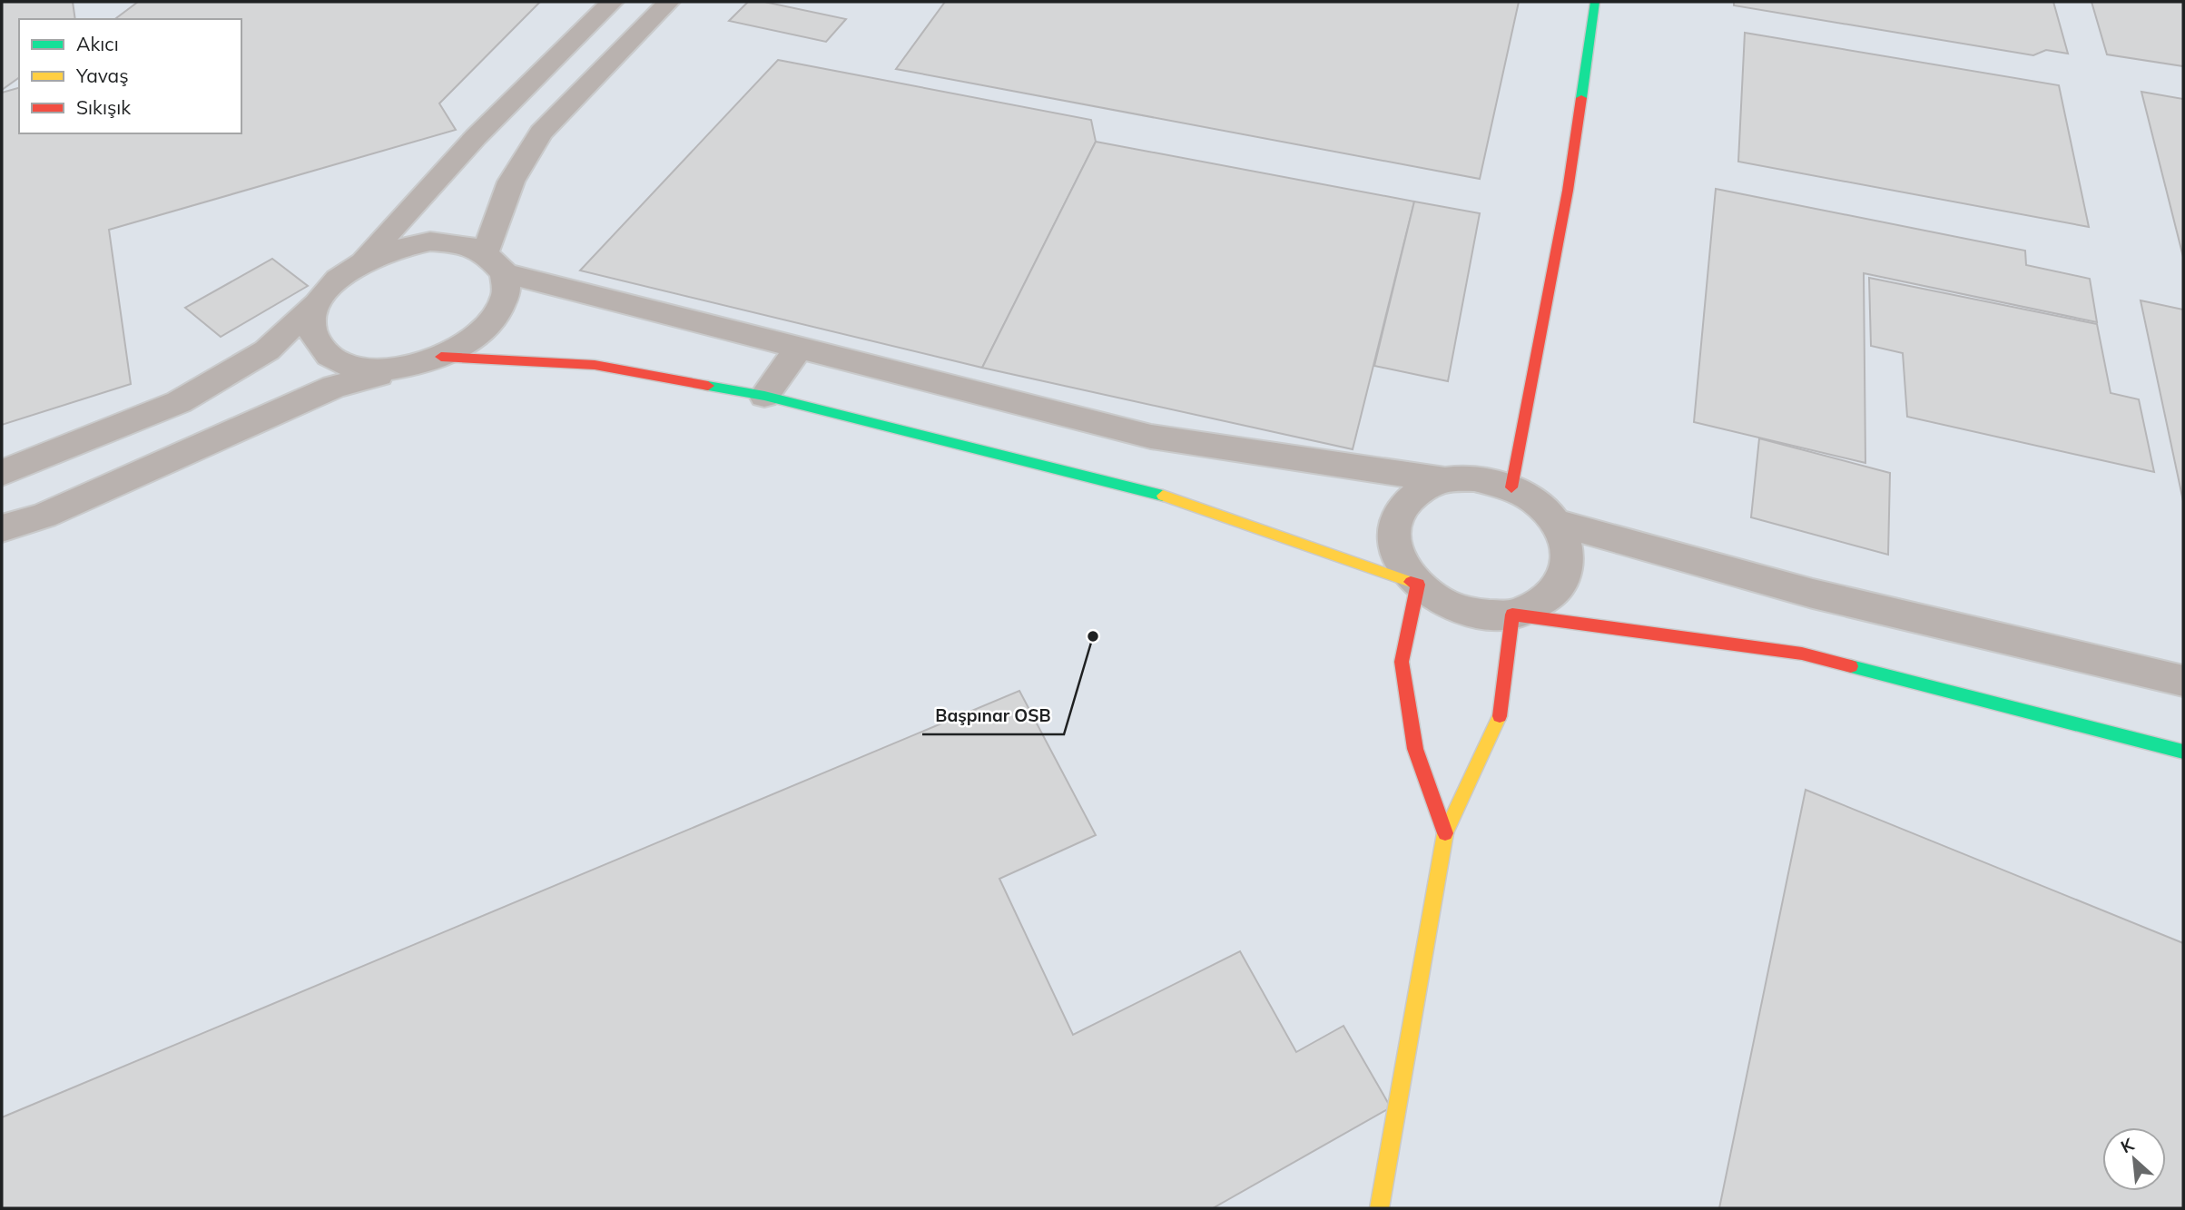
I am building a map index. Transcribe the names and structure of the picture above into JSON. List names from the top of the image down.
{
  "places": ["Başpınar OSB"],
  "legend": ["Akıcı", "Yavaş", "Sıkışık"],
  "north": "top left"
}
